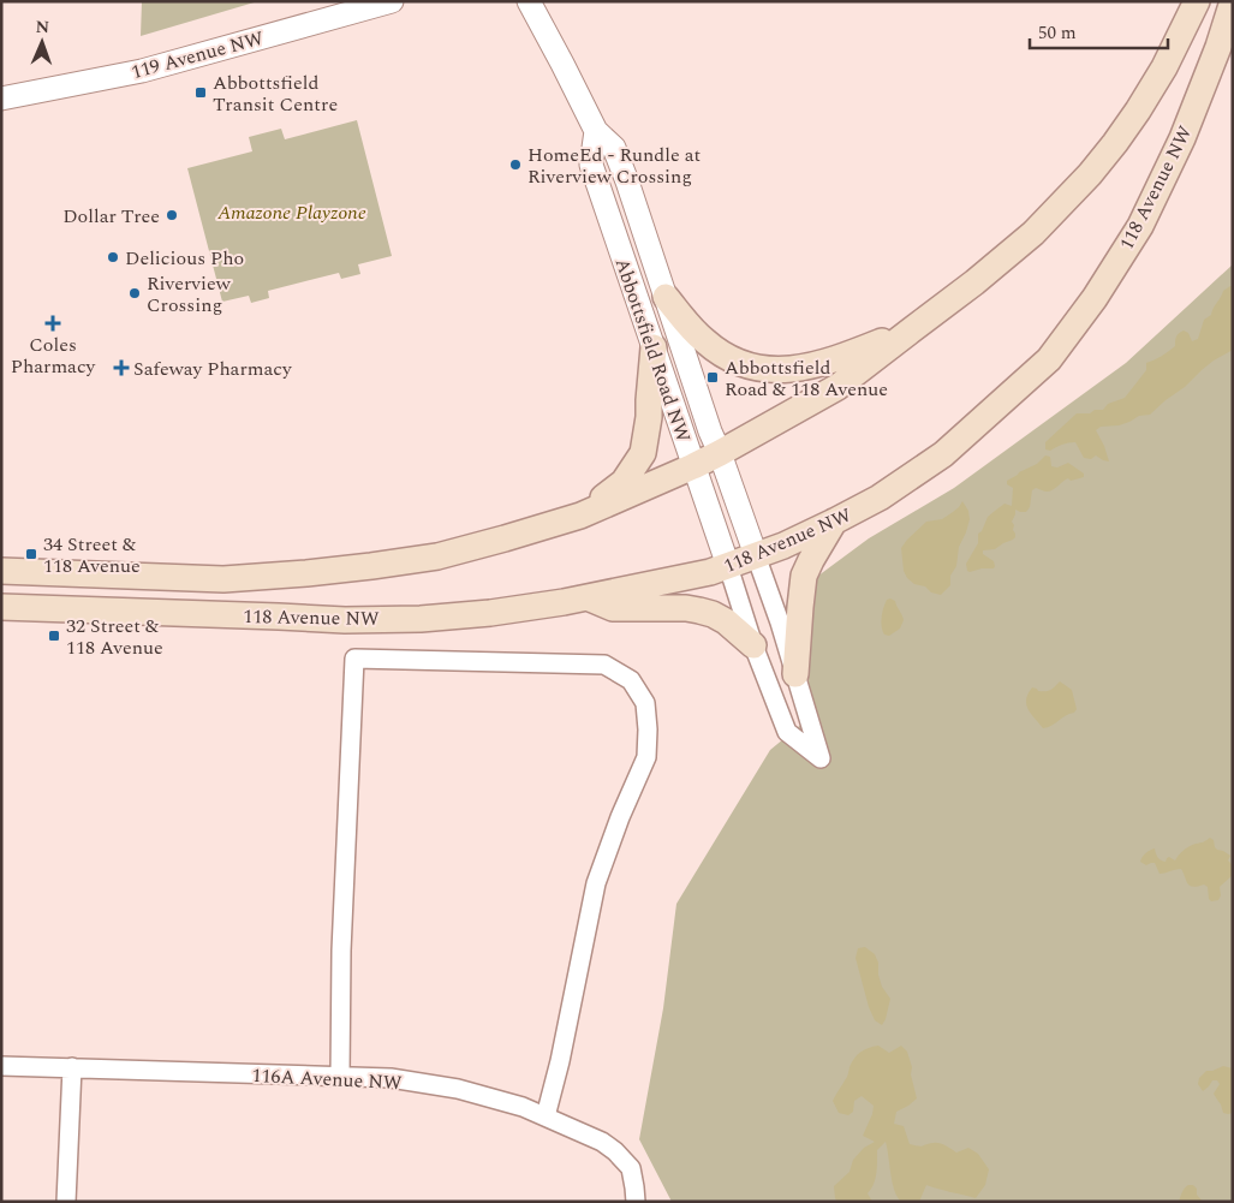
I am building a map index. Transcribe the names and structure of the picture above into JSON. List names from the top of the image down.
{
  "streets": {
    "main road": ["118 Avenue NW"],
    "street": ["119 Avenue NW", "Abbottsfield Road NW", "116A Avenue NW"]
  },
  "crossings": [
    ["118 Avenue NW", "Abbottsfield Road NW"]
  ],
  "parks": ["Amazone Playzone"],
  "places": {
    "transit": [
      "Abbottsfield Transit Centre",
      "Abbottsfield Road & 118 Avenue",
      "34 Street & 118 Avenue",
      "32 Street & 118 Avenue"
    ],
    "other": [
      "HomeEd - Rundle at Riverview Crossing",
      "Dollar Tree",
      "Delicious Pho",
      "Riverview Crossing"
    ],
    "health": ["Coles Pharmacy", "Safeway Pharmacy"]
  },
  "scale_bar": "50 m",
  "north": "top"
}
